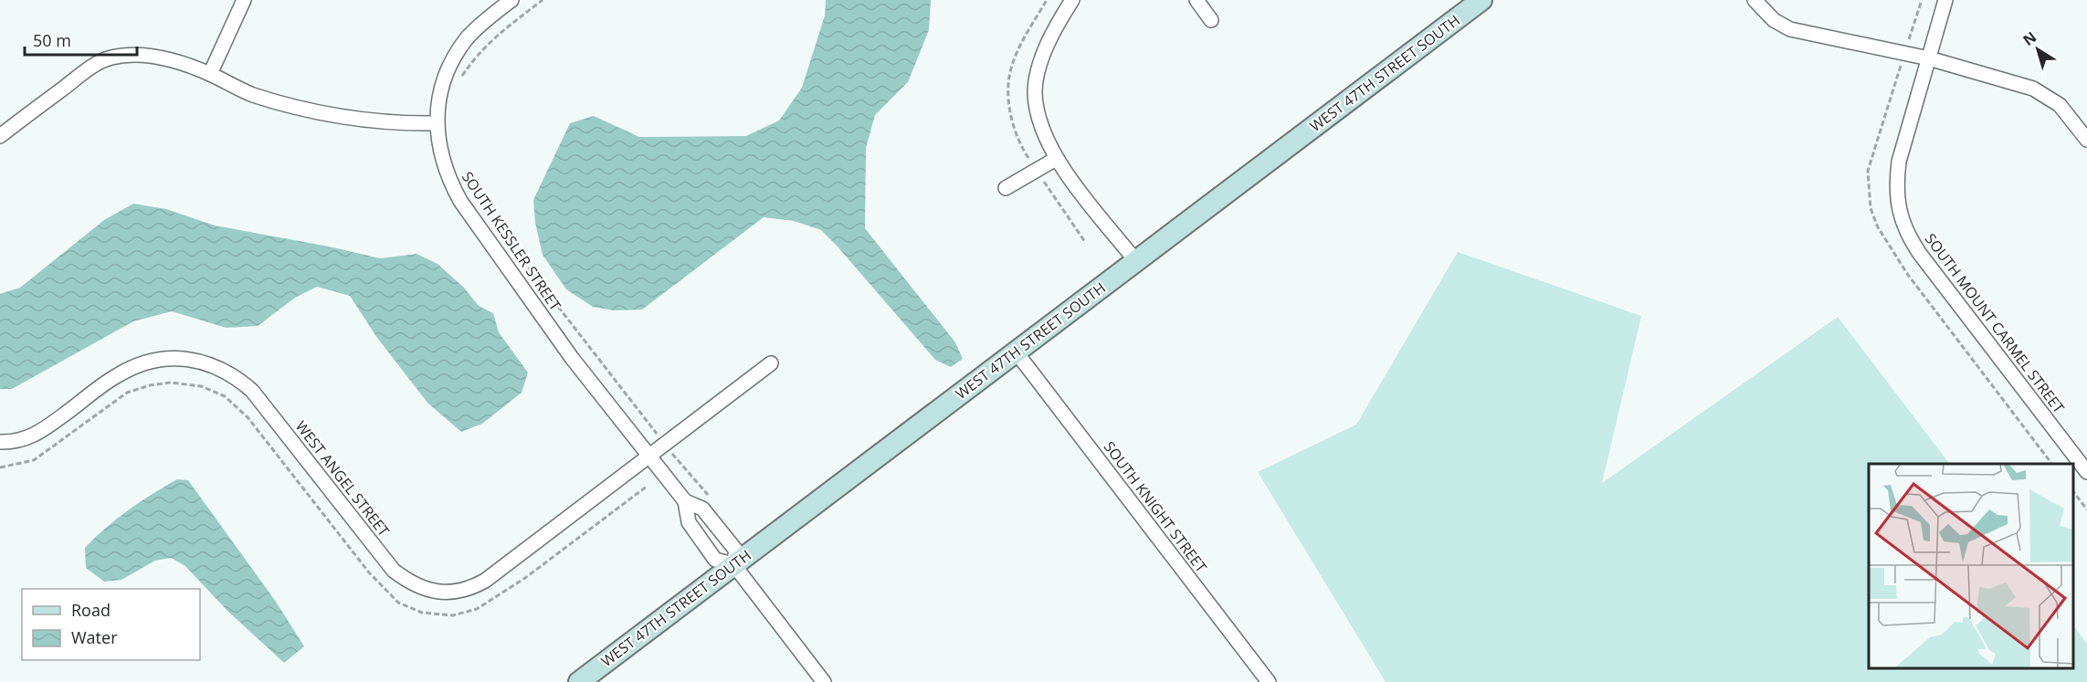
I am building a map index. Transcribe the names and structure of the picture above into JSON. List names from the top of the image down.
{
  "streets": {
    "street": [
      "WEST 47TH STREET SOUTH",
      "SOUTH KESSLER STREET",
      "SOUTH MOUNT CARMEL STREET",
      "WEST ANGEL STREET",
      "SOUTH KNIGHT STREET"
    ]
  },
  "crossings": [
    ["WEST 47TH STREET SOUTH", "SOUTH KESSLER STREET"],
    ["WEST 47TH STREET SOUTH", "SOUTH KNIGHT STREET"],
    ["SOUTH KESSLER STREET", "WEST ANGEL STREET"]
  ],
  "legend": ["Road", "Water"],
  "scale_bar": "50 m",
  "north": "top left"
}
